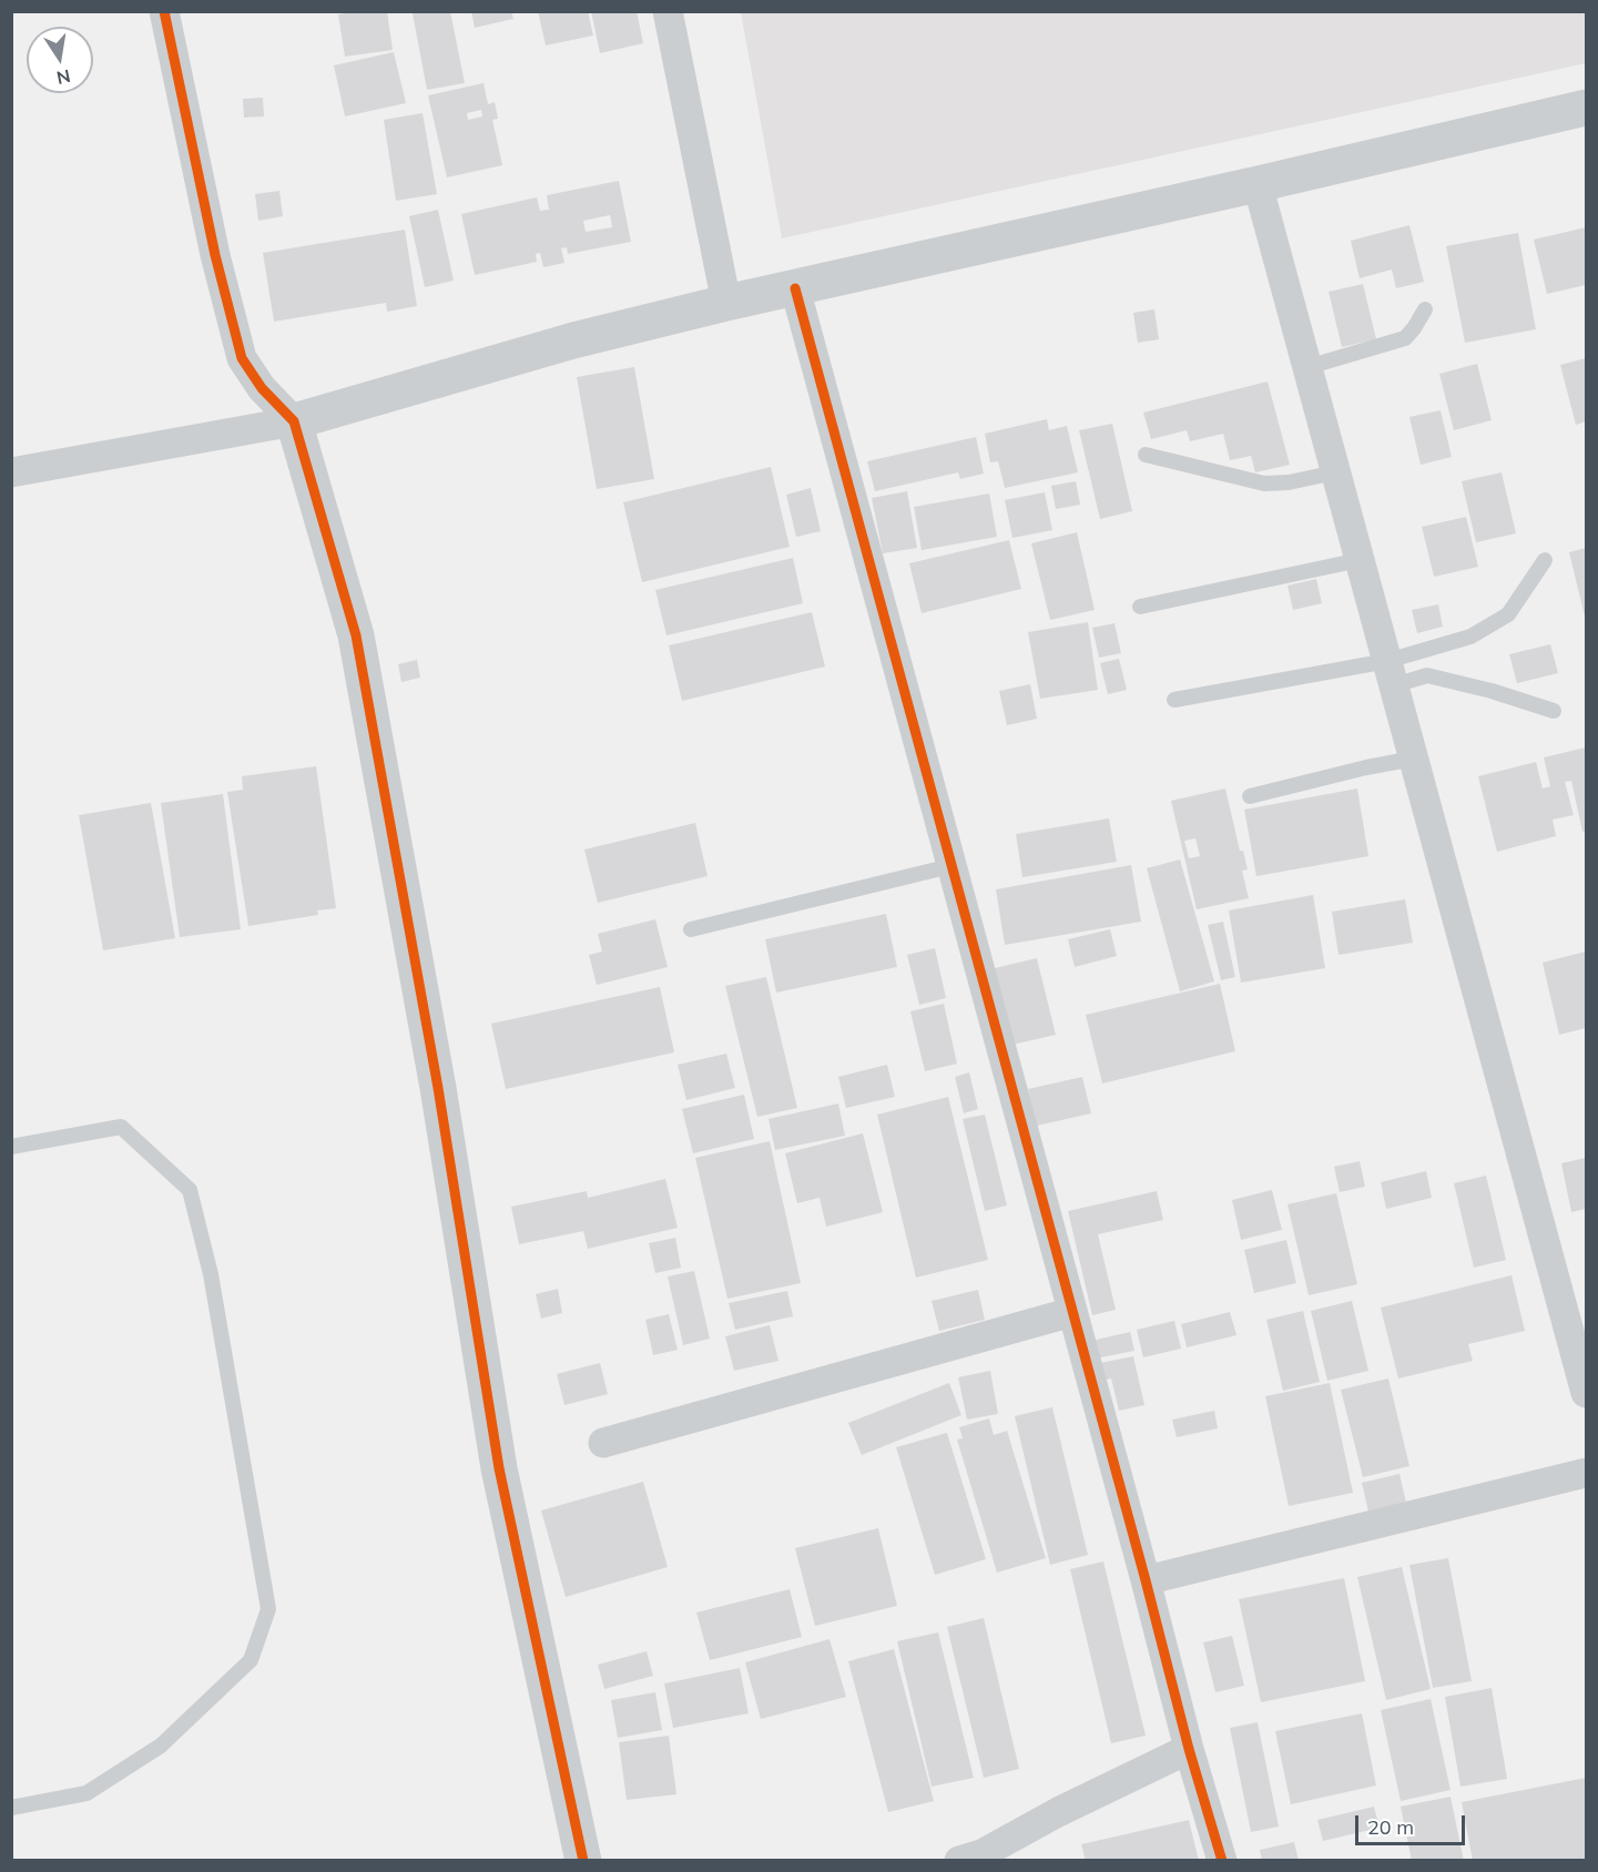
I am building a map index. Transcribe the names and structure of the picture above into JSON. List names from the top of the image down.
{
  "scale_bar": "20 m",
  "north": "bottom"
}
